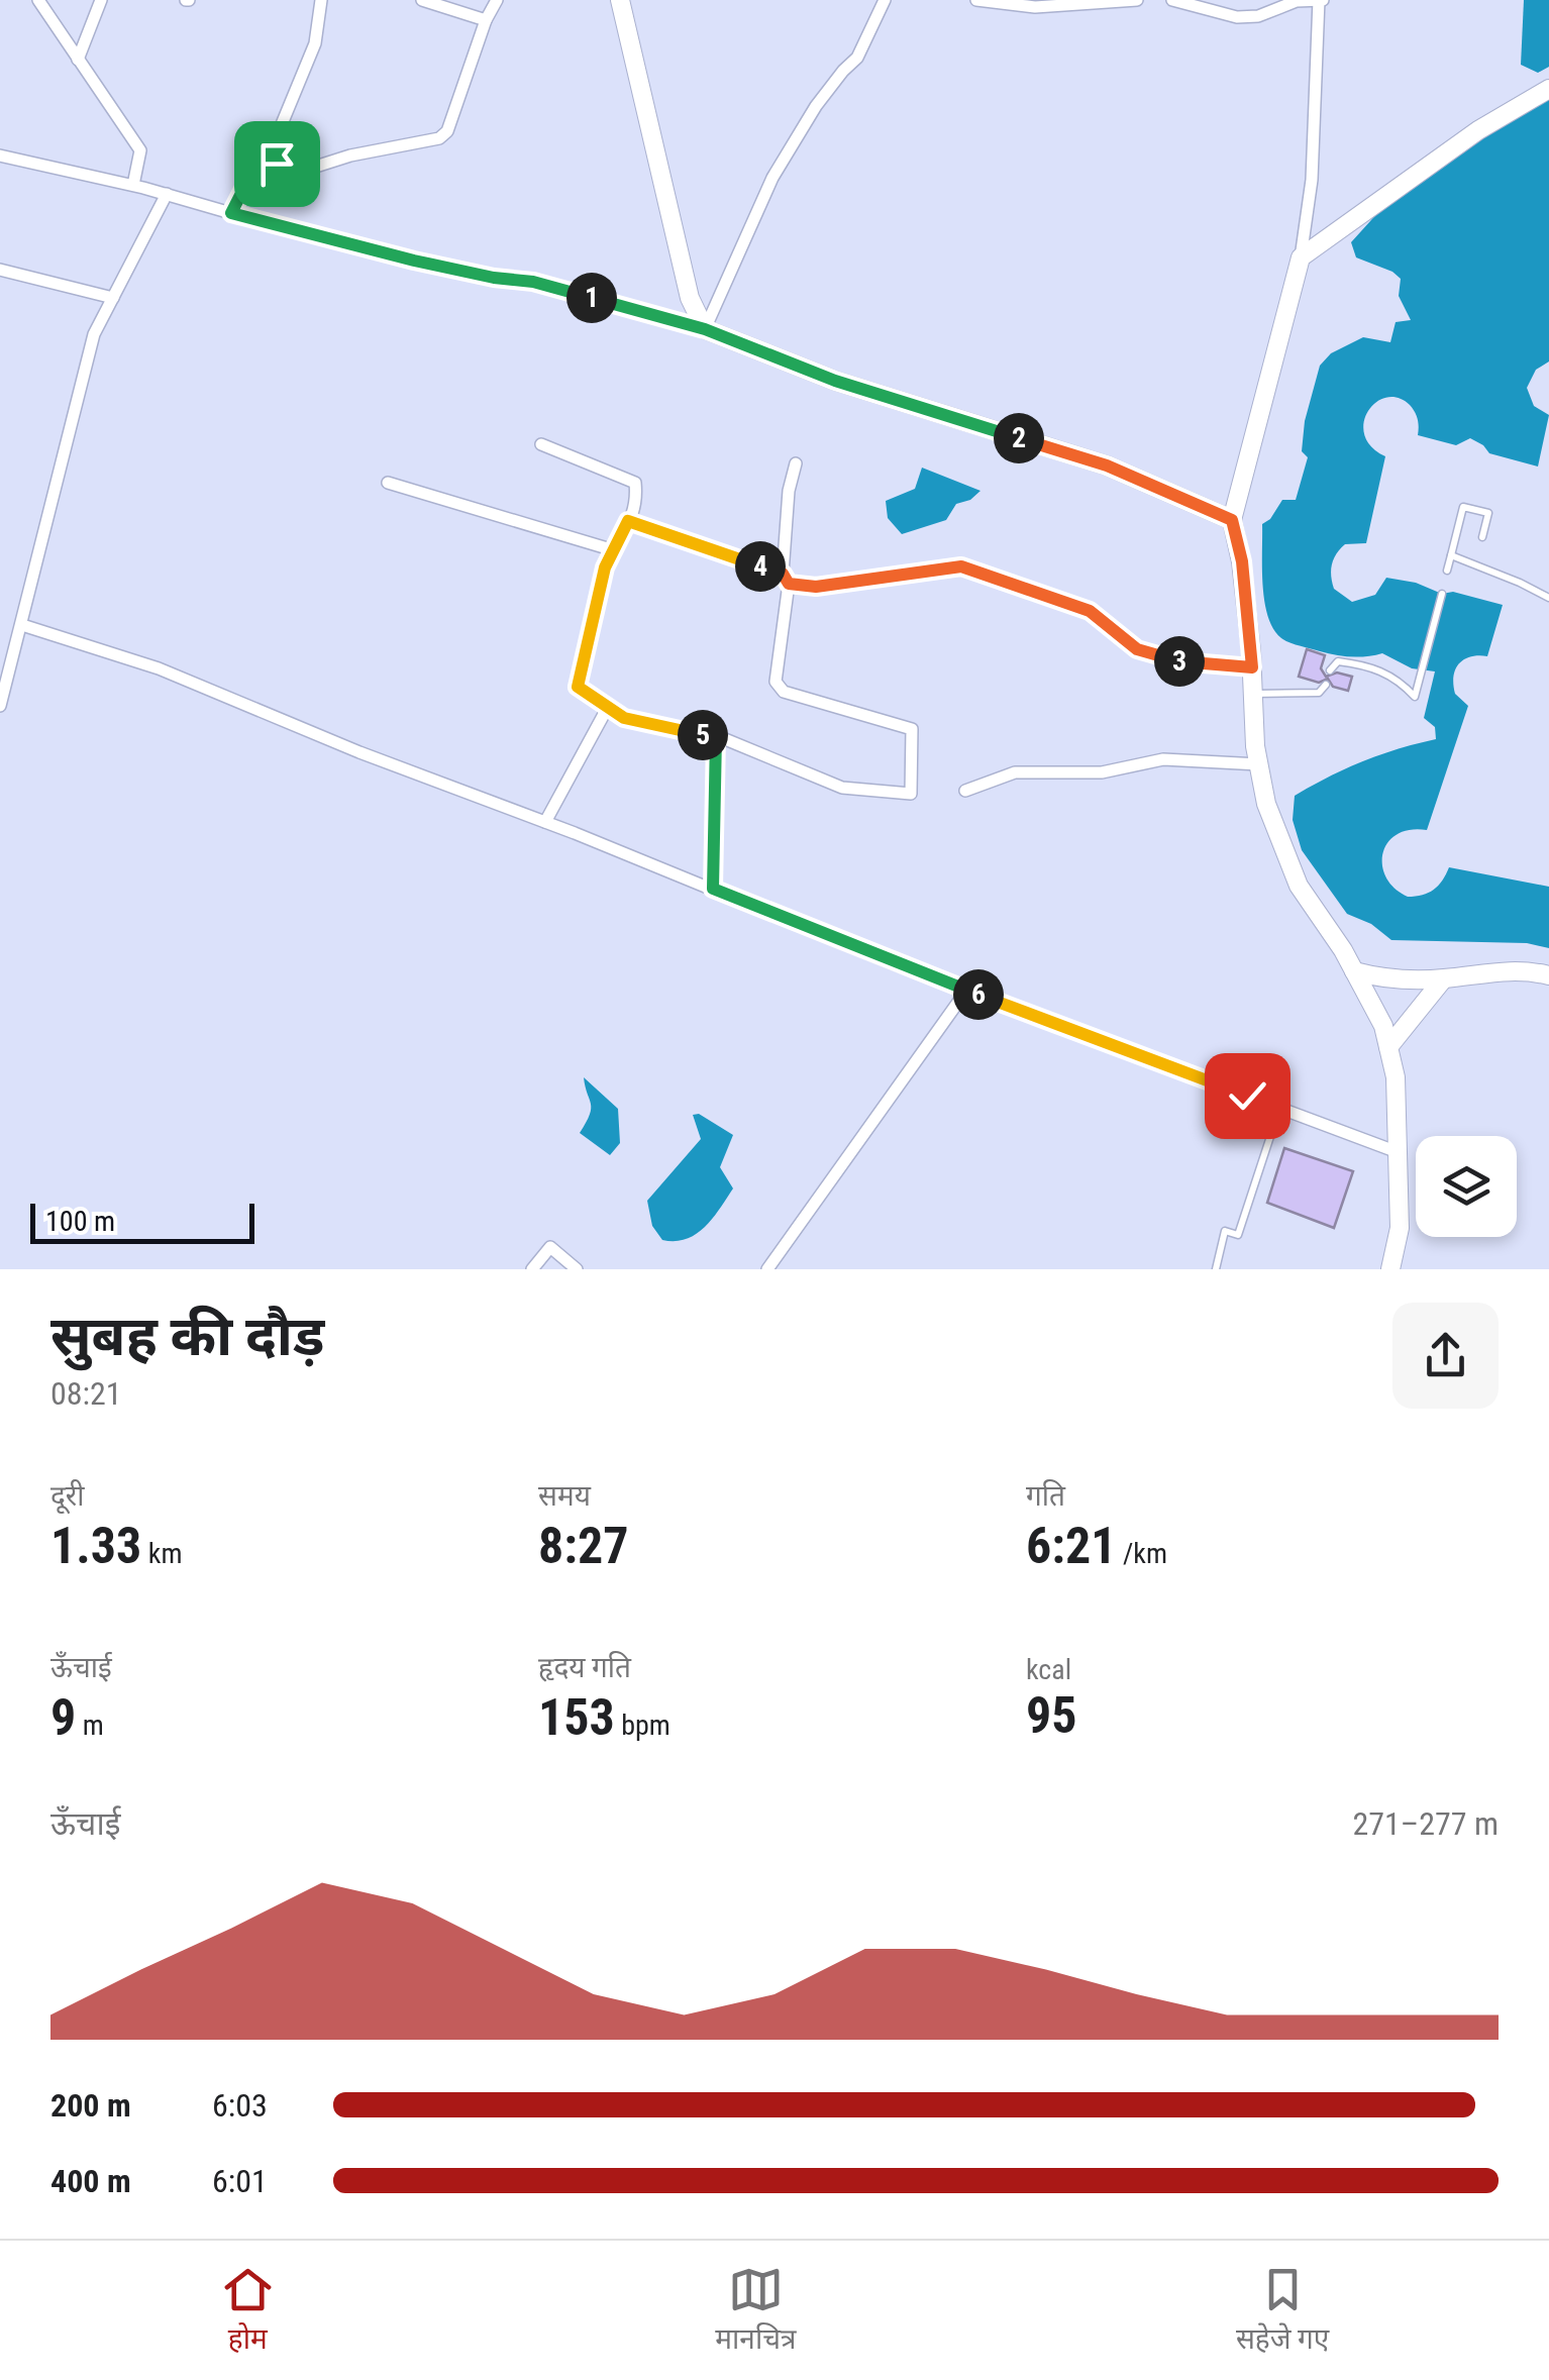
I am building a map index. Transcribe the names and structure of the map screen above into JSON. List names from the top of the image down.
{
  "scale_bar": "100 m",
  "page": {
    "pins": [
      "1",
      "2",
      "4",
      "3",
      "5",
      "6"
    ],
    "scale": "100 m",
    "heading": ["सुबह की दौड़", "08:21"],
    "stats": [
      ["दूरी", "1.33 km"],
      ["समय", "8:27"],
      ["गति", "6:21 /km"],
      ["ऊँचाई", "9 m"],
      ["हृदय गति", "153 bpm"],
      ["kcal", "95"]
    ],
    "chart": ["ऊँचाई", "271–277 m"],
    "list": [
      {
        "name": "200 m",
        "note": "6:03"
      },
      {
        "name": "400 m",
        "note": "6:01"
      }
    ],
    "tabs": ["होम", "मानचित्र", "सहेजे गए"]
  }
}
